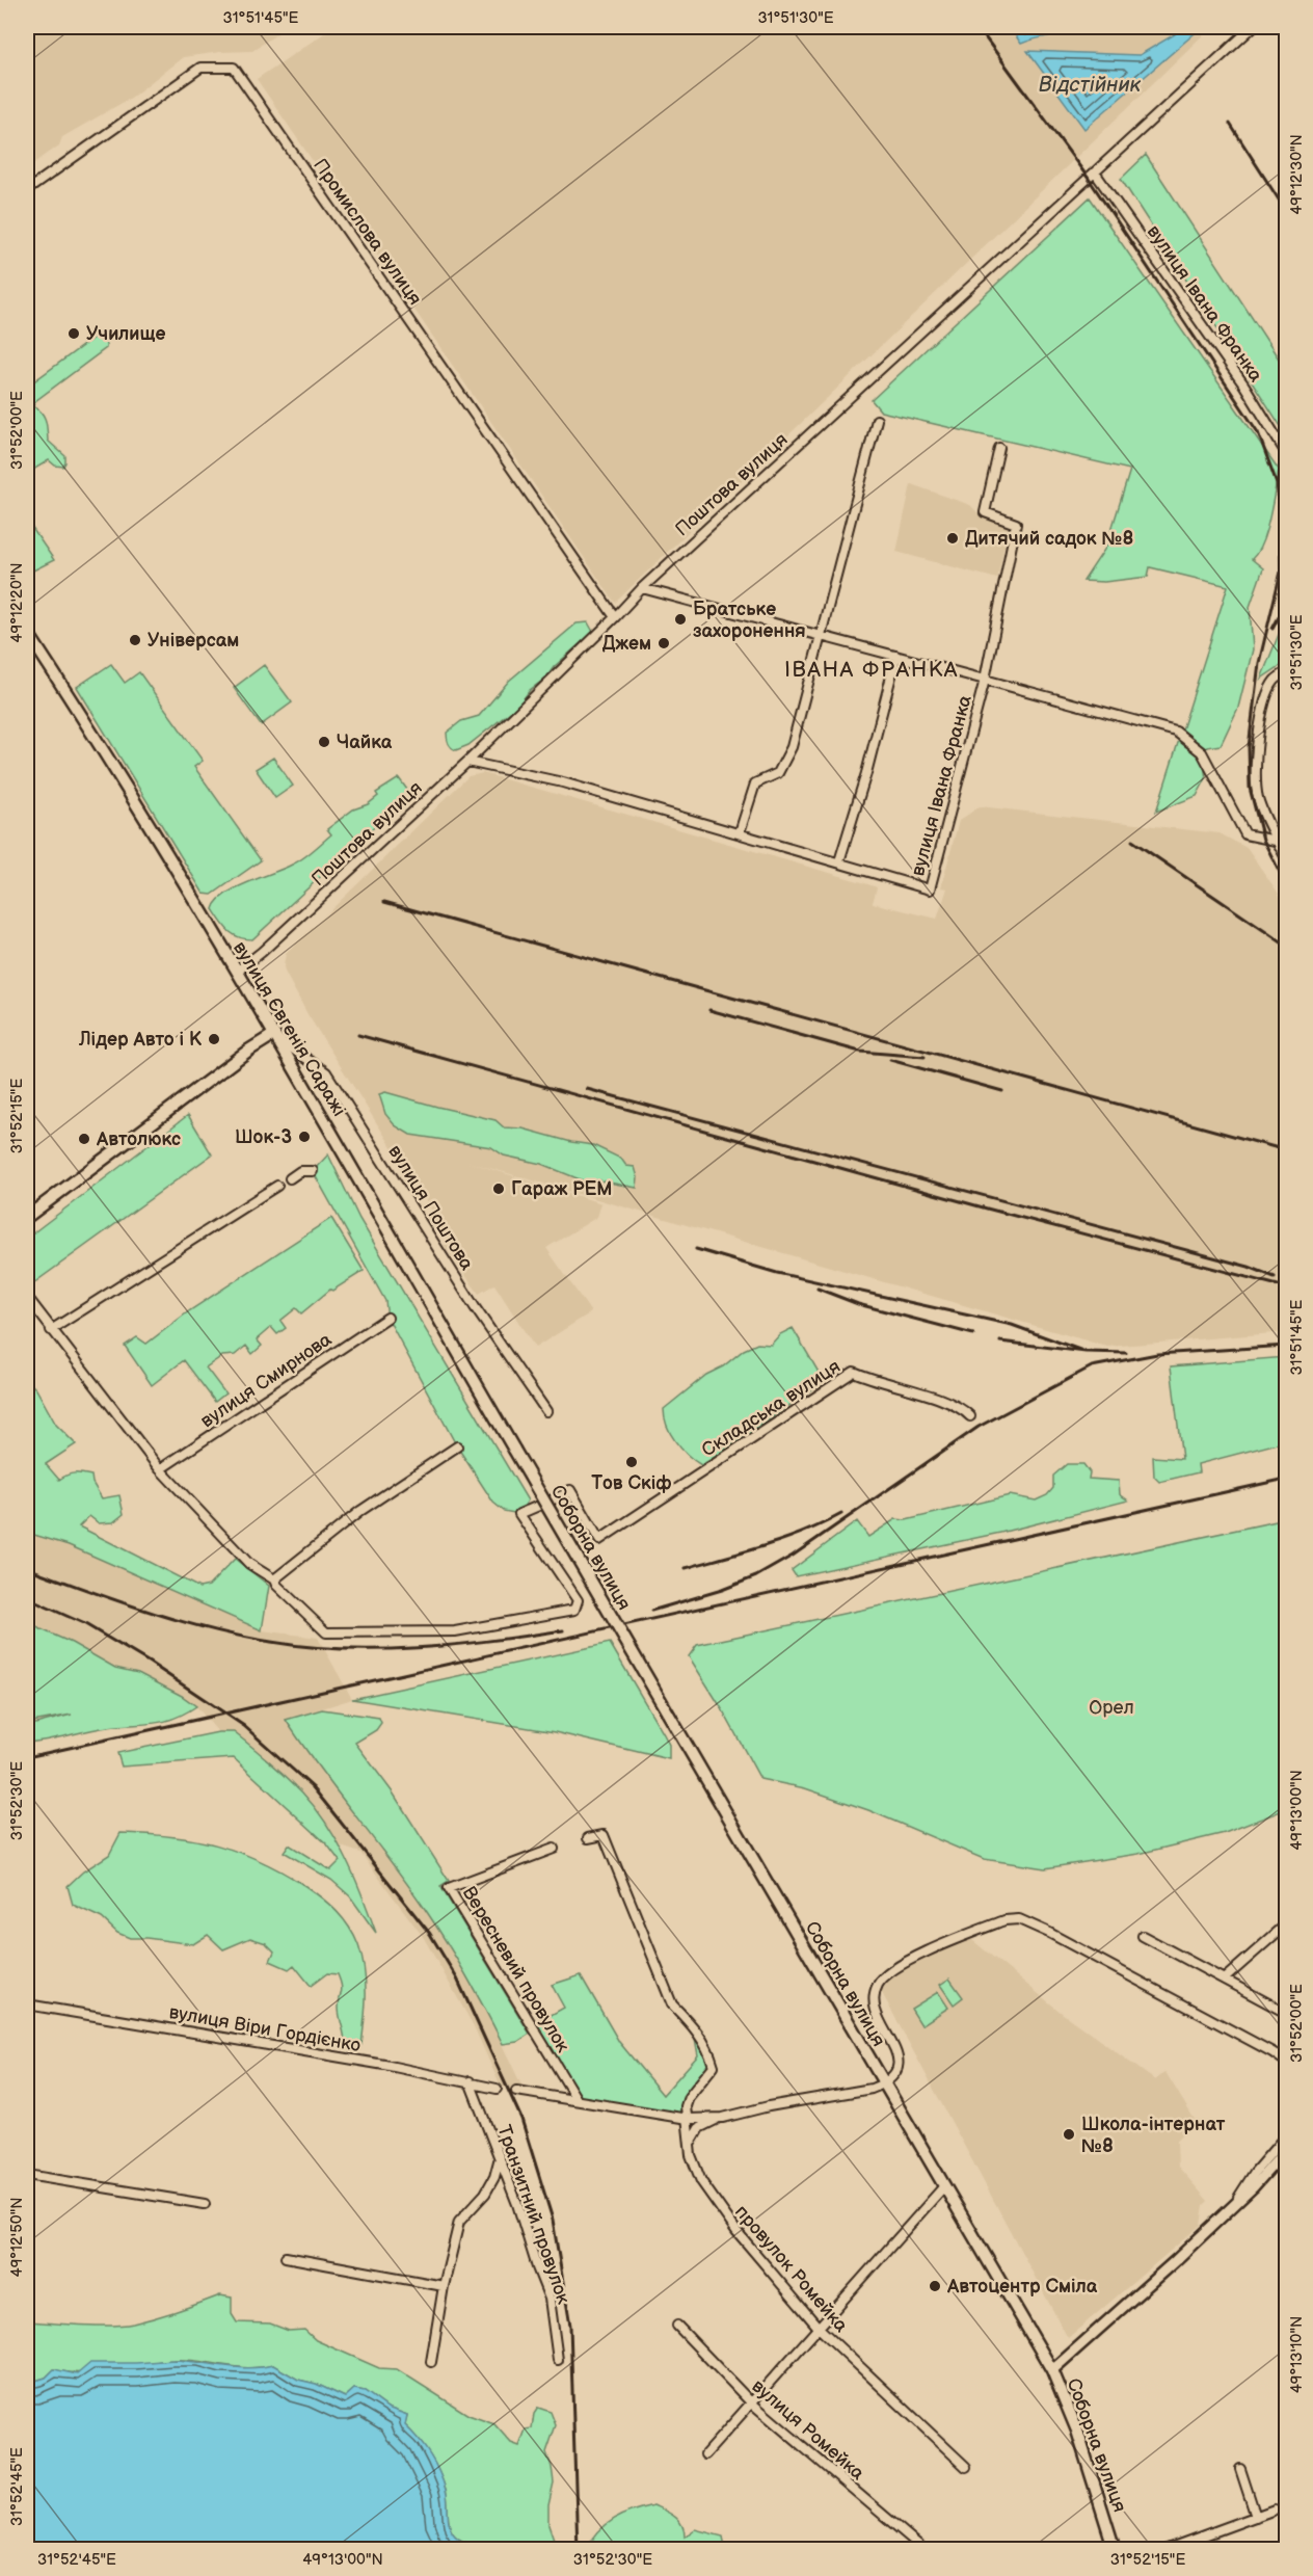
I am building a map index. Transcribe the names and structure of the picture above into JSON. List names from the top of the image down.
{
  "streets": {
    "main road": ["вулиця Євгенія Саражі", "Соборна вулиця"],
    "street": [
      "Промислова вулиця",
      "вулиця Івана Франка",
      "Поштова вулиця",
      "вулиця Поштова",
      "вулиця Смирнова",
      "Складська вулиця",
      "Вересневий провулок",
      "вулиця Віри Гордієнко",
      "Транзитний провулок",
      "провулок Ромейка",
      "вулиця Ромейка"
    ]
  },
  "crossings": [
    ["Промислова вулиця", "Поштова вулиця"],
    ["вулиця Івана Франка", "Поштова вулиця"],
    ["Поштова вулиця", "вулиця Євгенія Саражі"],
    ["вулиця Євгенія Саражі", "вулиця Поштова"],
    ["вулиця Євгенія Саражі", "Соборна вулиця"],
    ["вулиця Віри Гордієнко", "Транзитний провулок"]
  ],
  "districts": ["ІВАНА ФРАНКА"],
  "water": ["Відстійник"],
  "parks": ["Орел"],
  "places": [
    "Училище",
    "Дитячий садок №8",
    "Братське захоронення",
    "Універсам",
    "Джем",
    "Чайка",
    "Лідер Авто і К",
    "Шок-3",
    "Автолюкс",
    "Гараж РЕМ",
    "Тов Скіф",
    "Школа-інтернат №8",
    "Автоцентр Сміла"
  ],
  "coordinates": [
    "31°51'45\"E",
    "31°51'30\"E",
    "49°12'30\"N",
    "31°52'00\"E",
    "49°12'20\"N",
    "31°52'15\"E",
    "31°52'30\"E",
    "49°13'00\"N",
    "49°12'50\"N",
    "49°13'10\"N",
    "31°52'45\"E"
  ]
}
